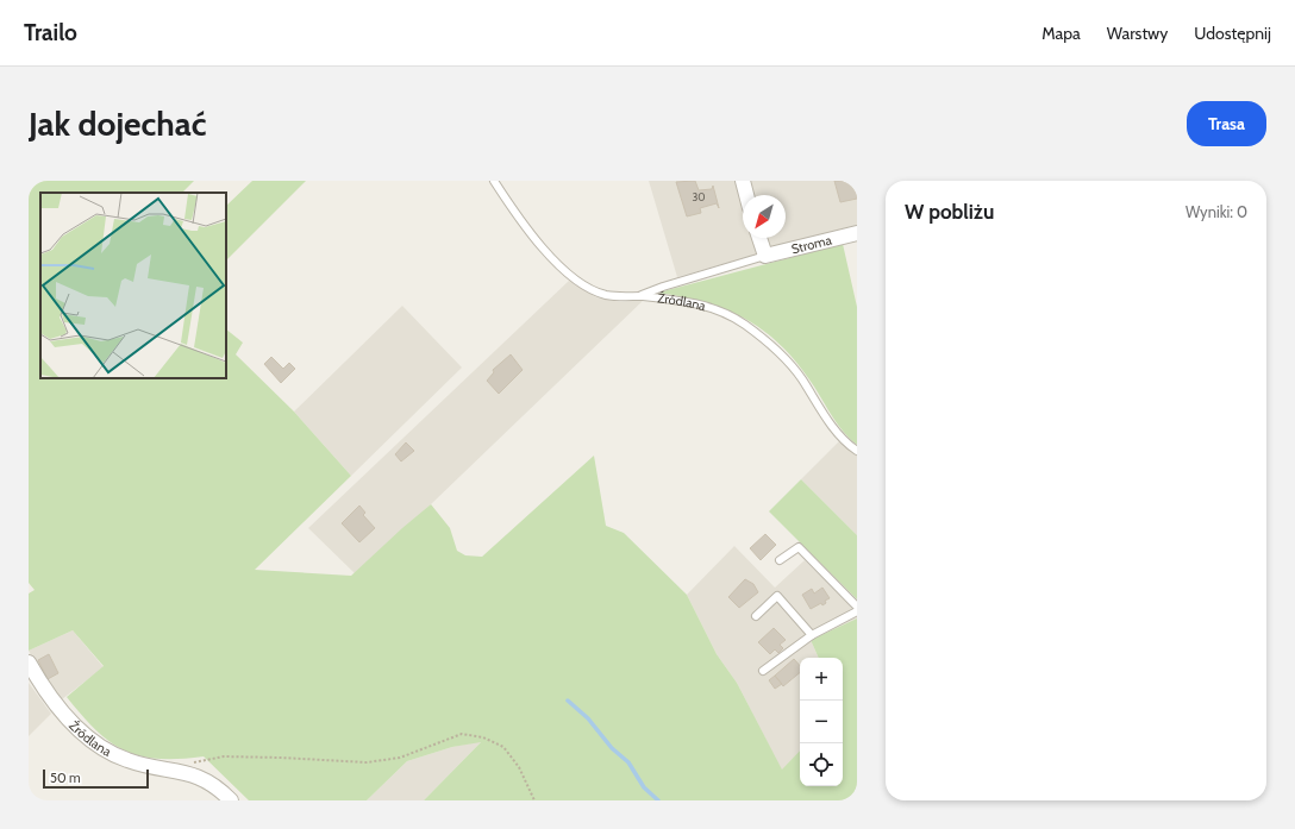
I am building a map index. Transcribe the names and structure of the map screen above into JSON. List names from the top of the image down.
{
  "streets": {
    "street": ["Stroma", "Źródlana"]
  },
  "house_numbers": ["30"],
  "scale_bar": "50 m",
  "north": "bottom left",
  "page": {
    "header": "Trailo",
    "nav": ["Mapa", "Warstwy", "Udostępnij"],
    "buttons": "Trasa",
    "title": "Jak dojechać",
    "heading": ["W pobliżu", "Wyniki: 0"],
    "map_buttons": ["+", "−"],
    "scale": "50 m"
  }
}
